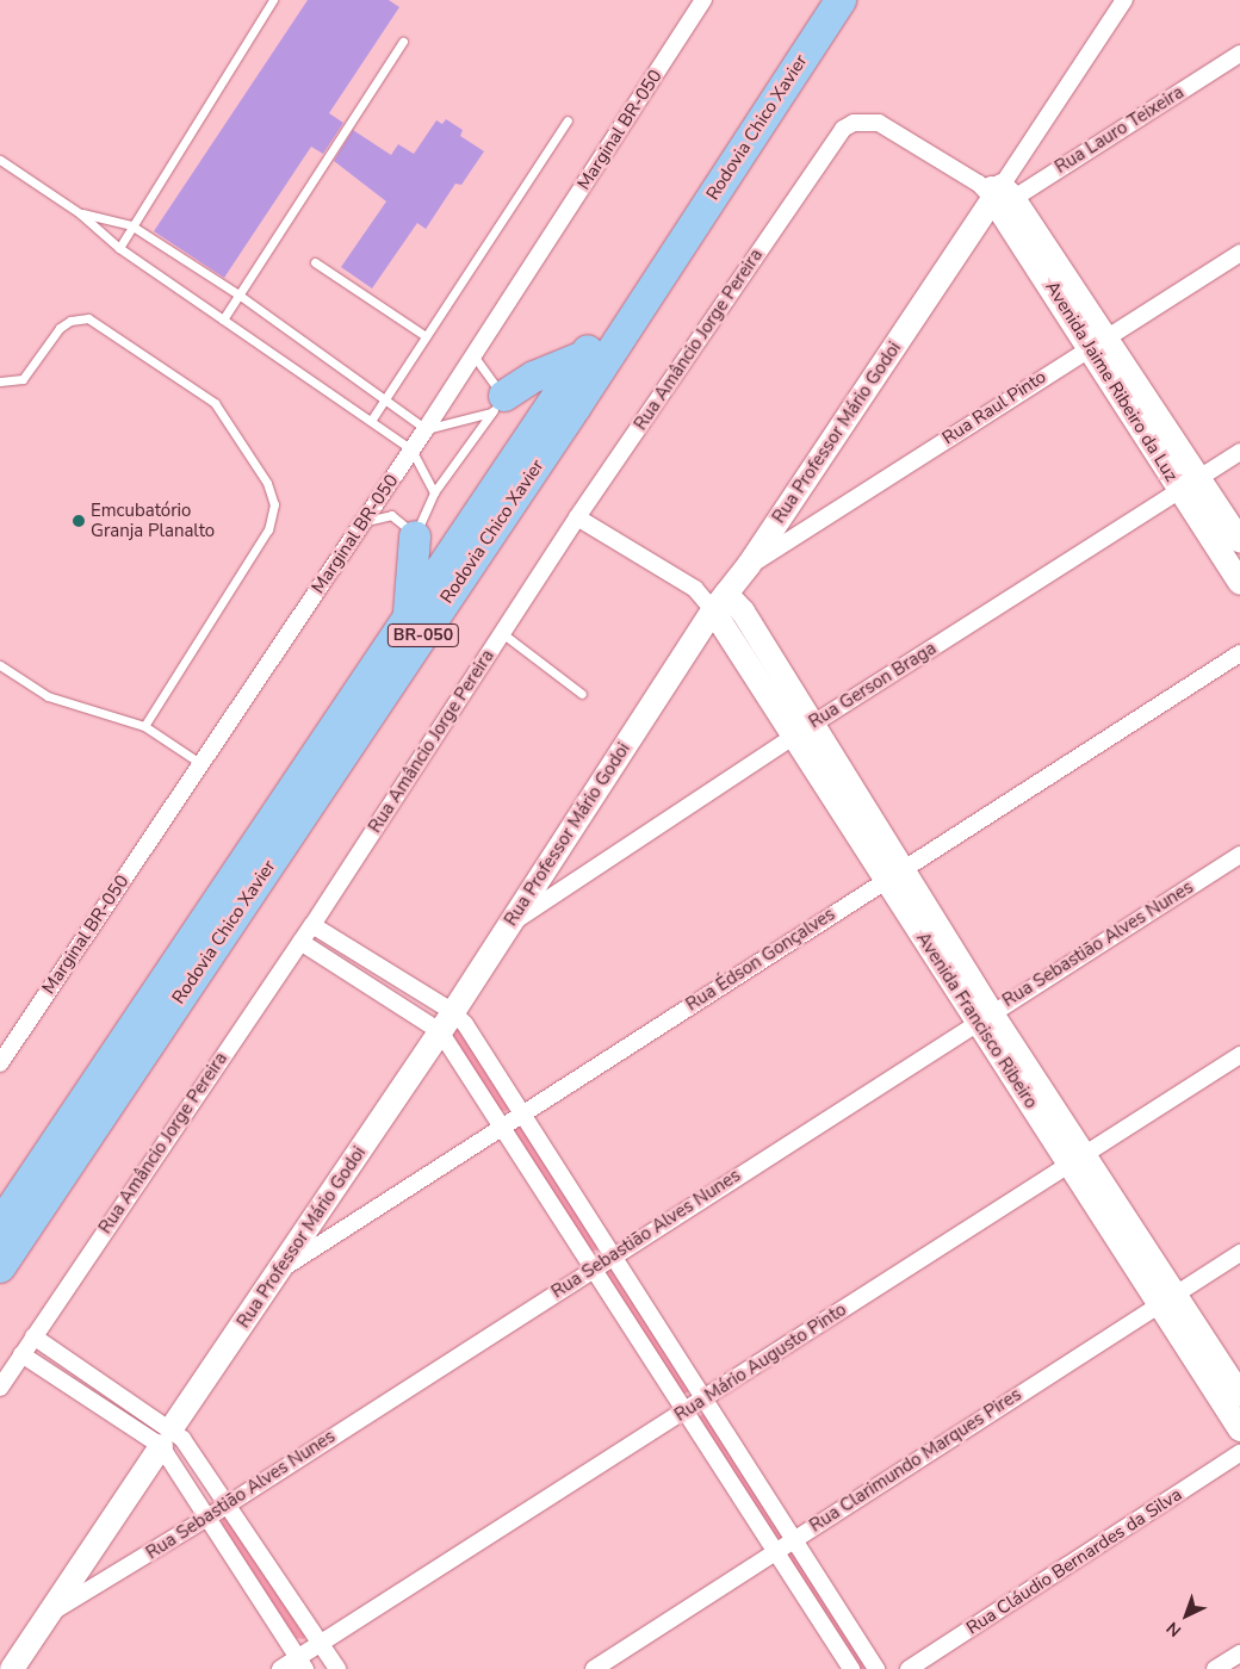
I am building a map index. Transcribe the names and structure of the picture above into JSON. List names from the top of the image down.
{
  "streets": {
    "highway": ["Rodovia Chico Xavier", "BR-050"],
    "street": [
      "Marginal BR-050",
      "Rua Lauro Teixeira",
      "Rua Amâncio Jorge Pereira",
      "Avenida Jaime Ribeiro da Luz",
      "Rua Raul Pinto",
      "Rua Professor Mário Godoi",
      "Rua Gerson Braga",
      "Rua Sebastião Alves Nunes",
      "Rua Édson Gonçalves",
      "Avenida Francisco Ribeiro",
      "Rua Mário Augusto Pinto",
      "Rua Clarimundo Marques Pires",
      "Rua Cláudio Bernardes da Silva"
    ]
  },
  "crossings": [
    ["Rua Lauro Teixeira", "Avenida Jaime Ribeiro da Luz"],
    ["Rua Lauro Teixeira", "Rua Professor Mário Godoi"],
    ["Rua Amâncio Jorge Pereira", "Avenida Jaime Ribeiro da Luz"],
    ["Avenida Jaime Ribeiro da Luz", "Rua Raul Pinto"],
    ["Avenida Jaime Ribeiro da Luz", "Rua Professor Mário Godoi"],
    ["Avenida Jaime Ribeiro da Luz", "Rua Gerson Braga"],
    ["Rua Raul Pinto", "Rua Professor Mário Godoi"],
    ["Rua Professor Mário Godoi", "Rua Gerson Braga"],
    ["Rua Professor Mário Godoi", "Rua Sebastião Alves Nunes"],
    ["Rua Professor Mário Godoi", "Rua Édson Gonçalves"],
    ["Rua Professor Mário Godoi", "Avenida Francisco Ribeiro"],
    ["Rua Gerson Braga", "Avenida Francisco Ribeiro"],
    ["Rua Sebastião Alves Nunes", "Avenida Francisco Ribeiro"],
    ["Rua Édson Gonçalves", "Avenida Francisco Ribeiro"],
    ["Avenida Francisco Ribeiro", "Rua Mário Augusto Pinto"],
    ["Avenida Francisco Ribeiro", "Rua Clarimundo Marques Pires"]
  ],
  "places": ["Emcubatório Granja Planalto"],
  "north": "bottom left"
}
